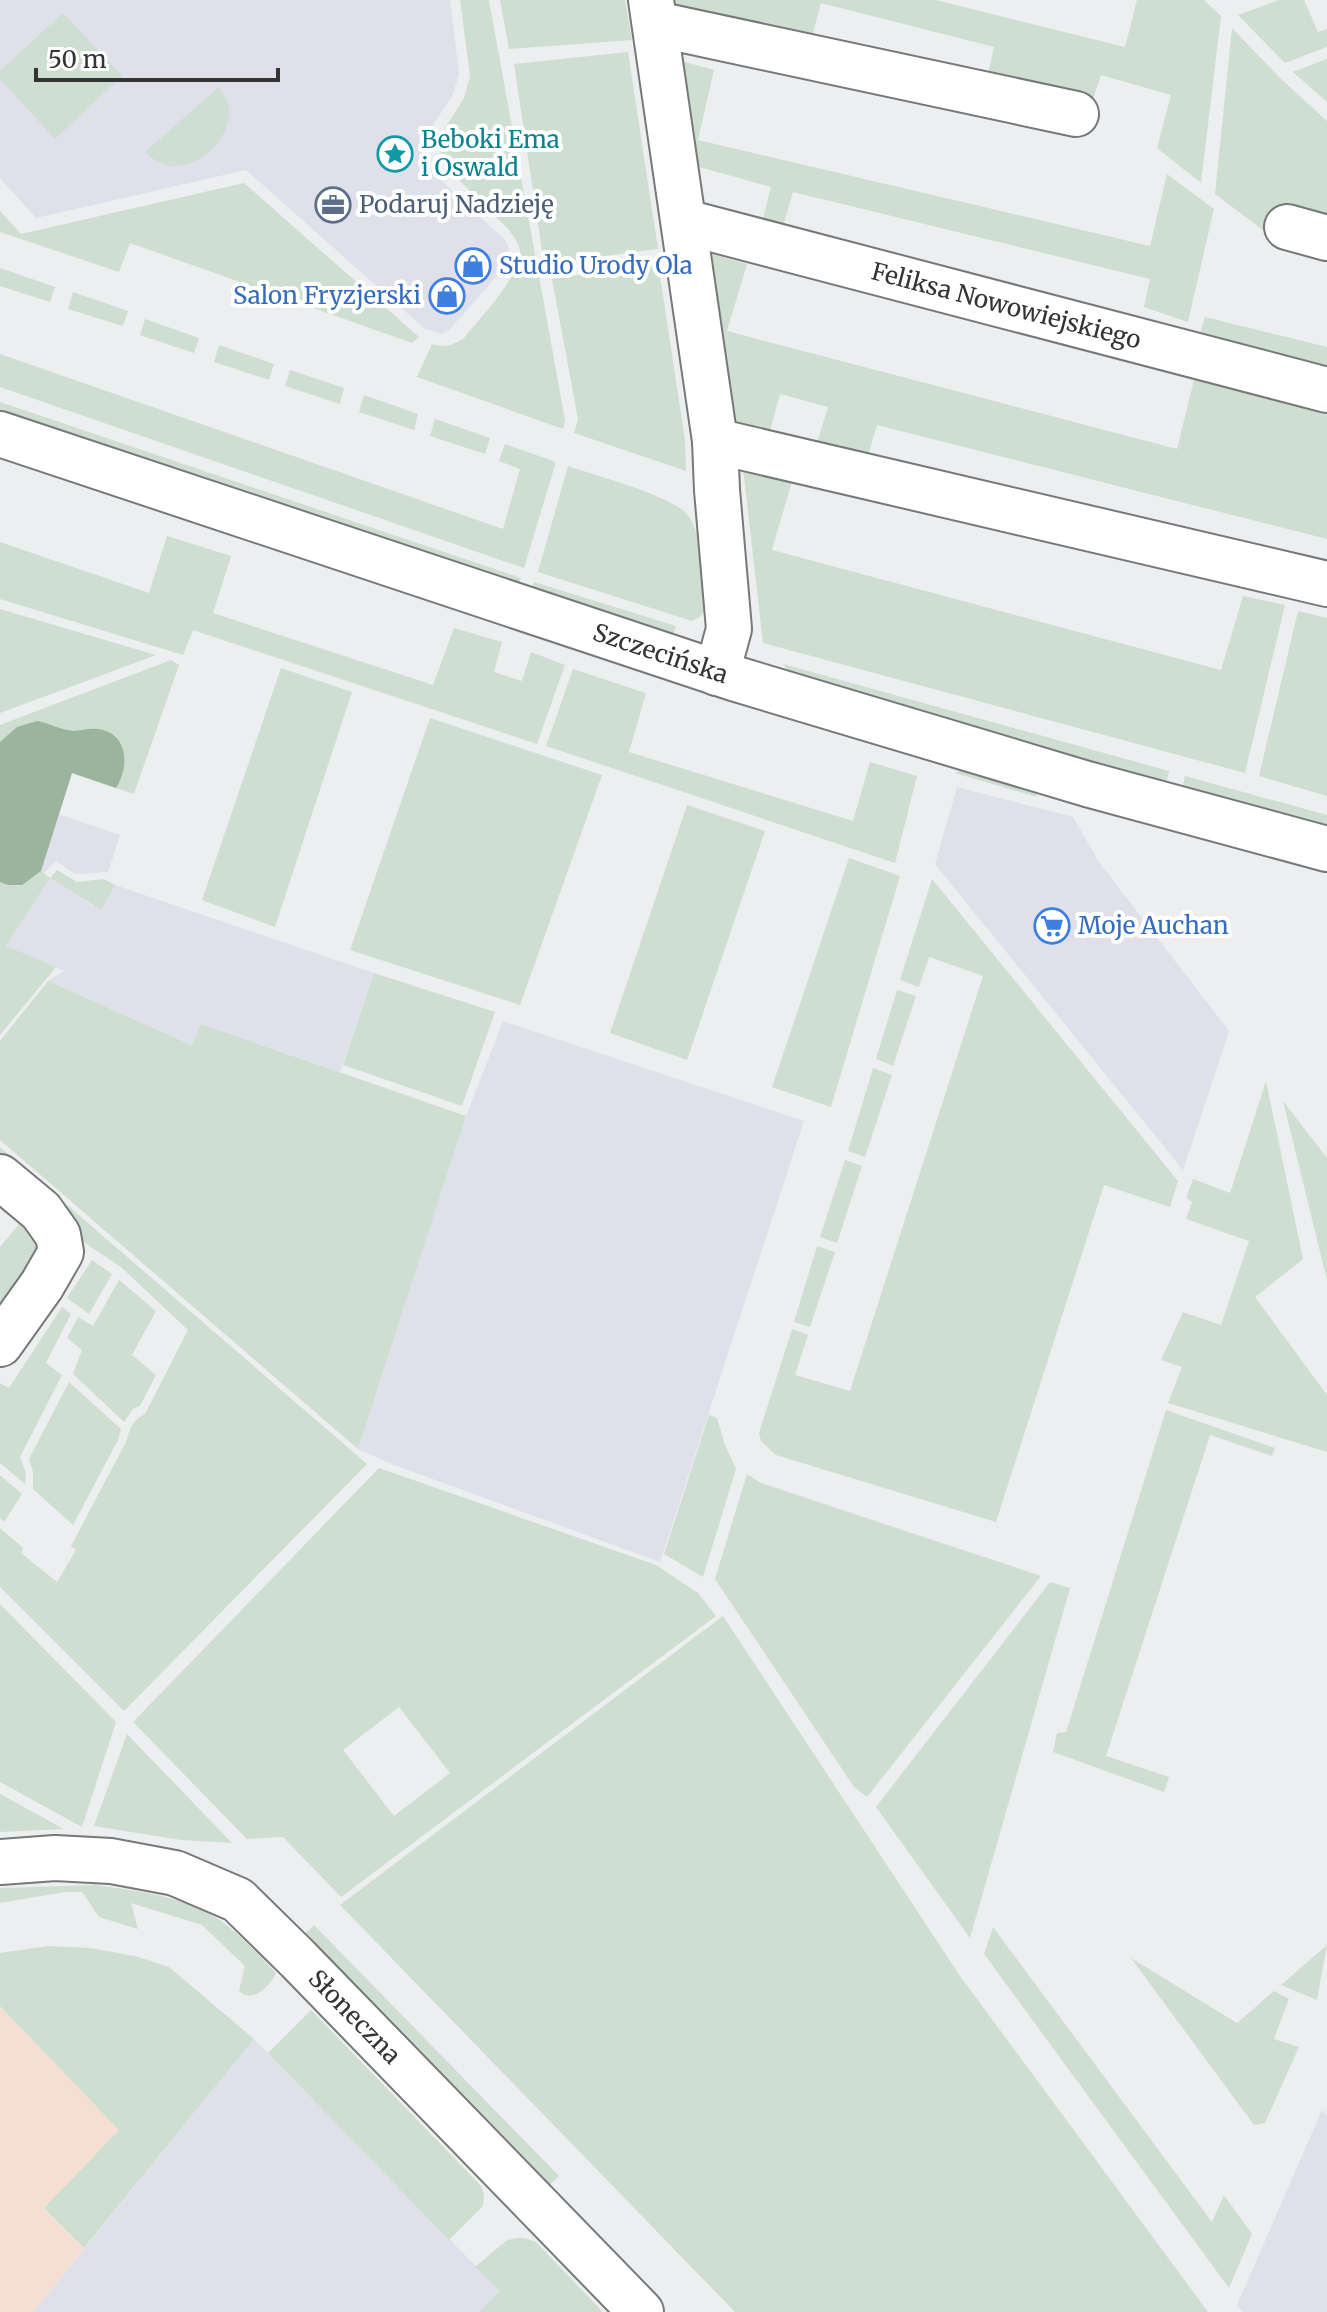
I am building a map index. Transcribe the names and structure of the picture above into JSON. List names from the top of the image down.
{
  "streets": {
    "street": ["Feliksa Nowowiejskiego", "Szczecińska", "Słoneczna"]
  },
  "places": {
    "place": ["Beboki Ema i Oswald"],
    "office": ["Podaruj Nadzieję"],
    "shop": ["Studio Urody Ola", "Salon Fryzjerski"],
    "supermarket": ["Moje Auchan"]
  },
  "scale_bar": "50 m"
}
